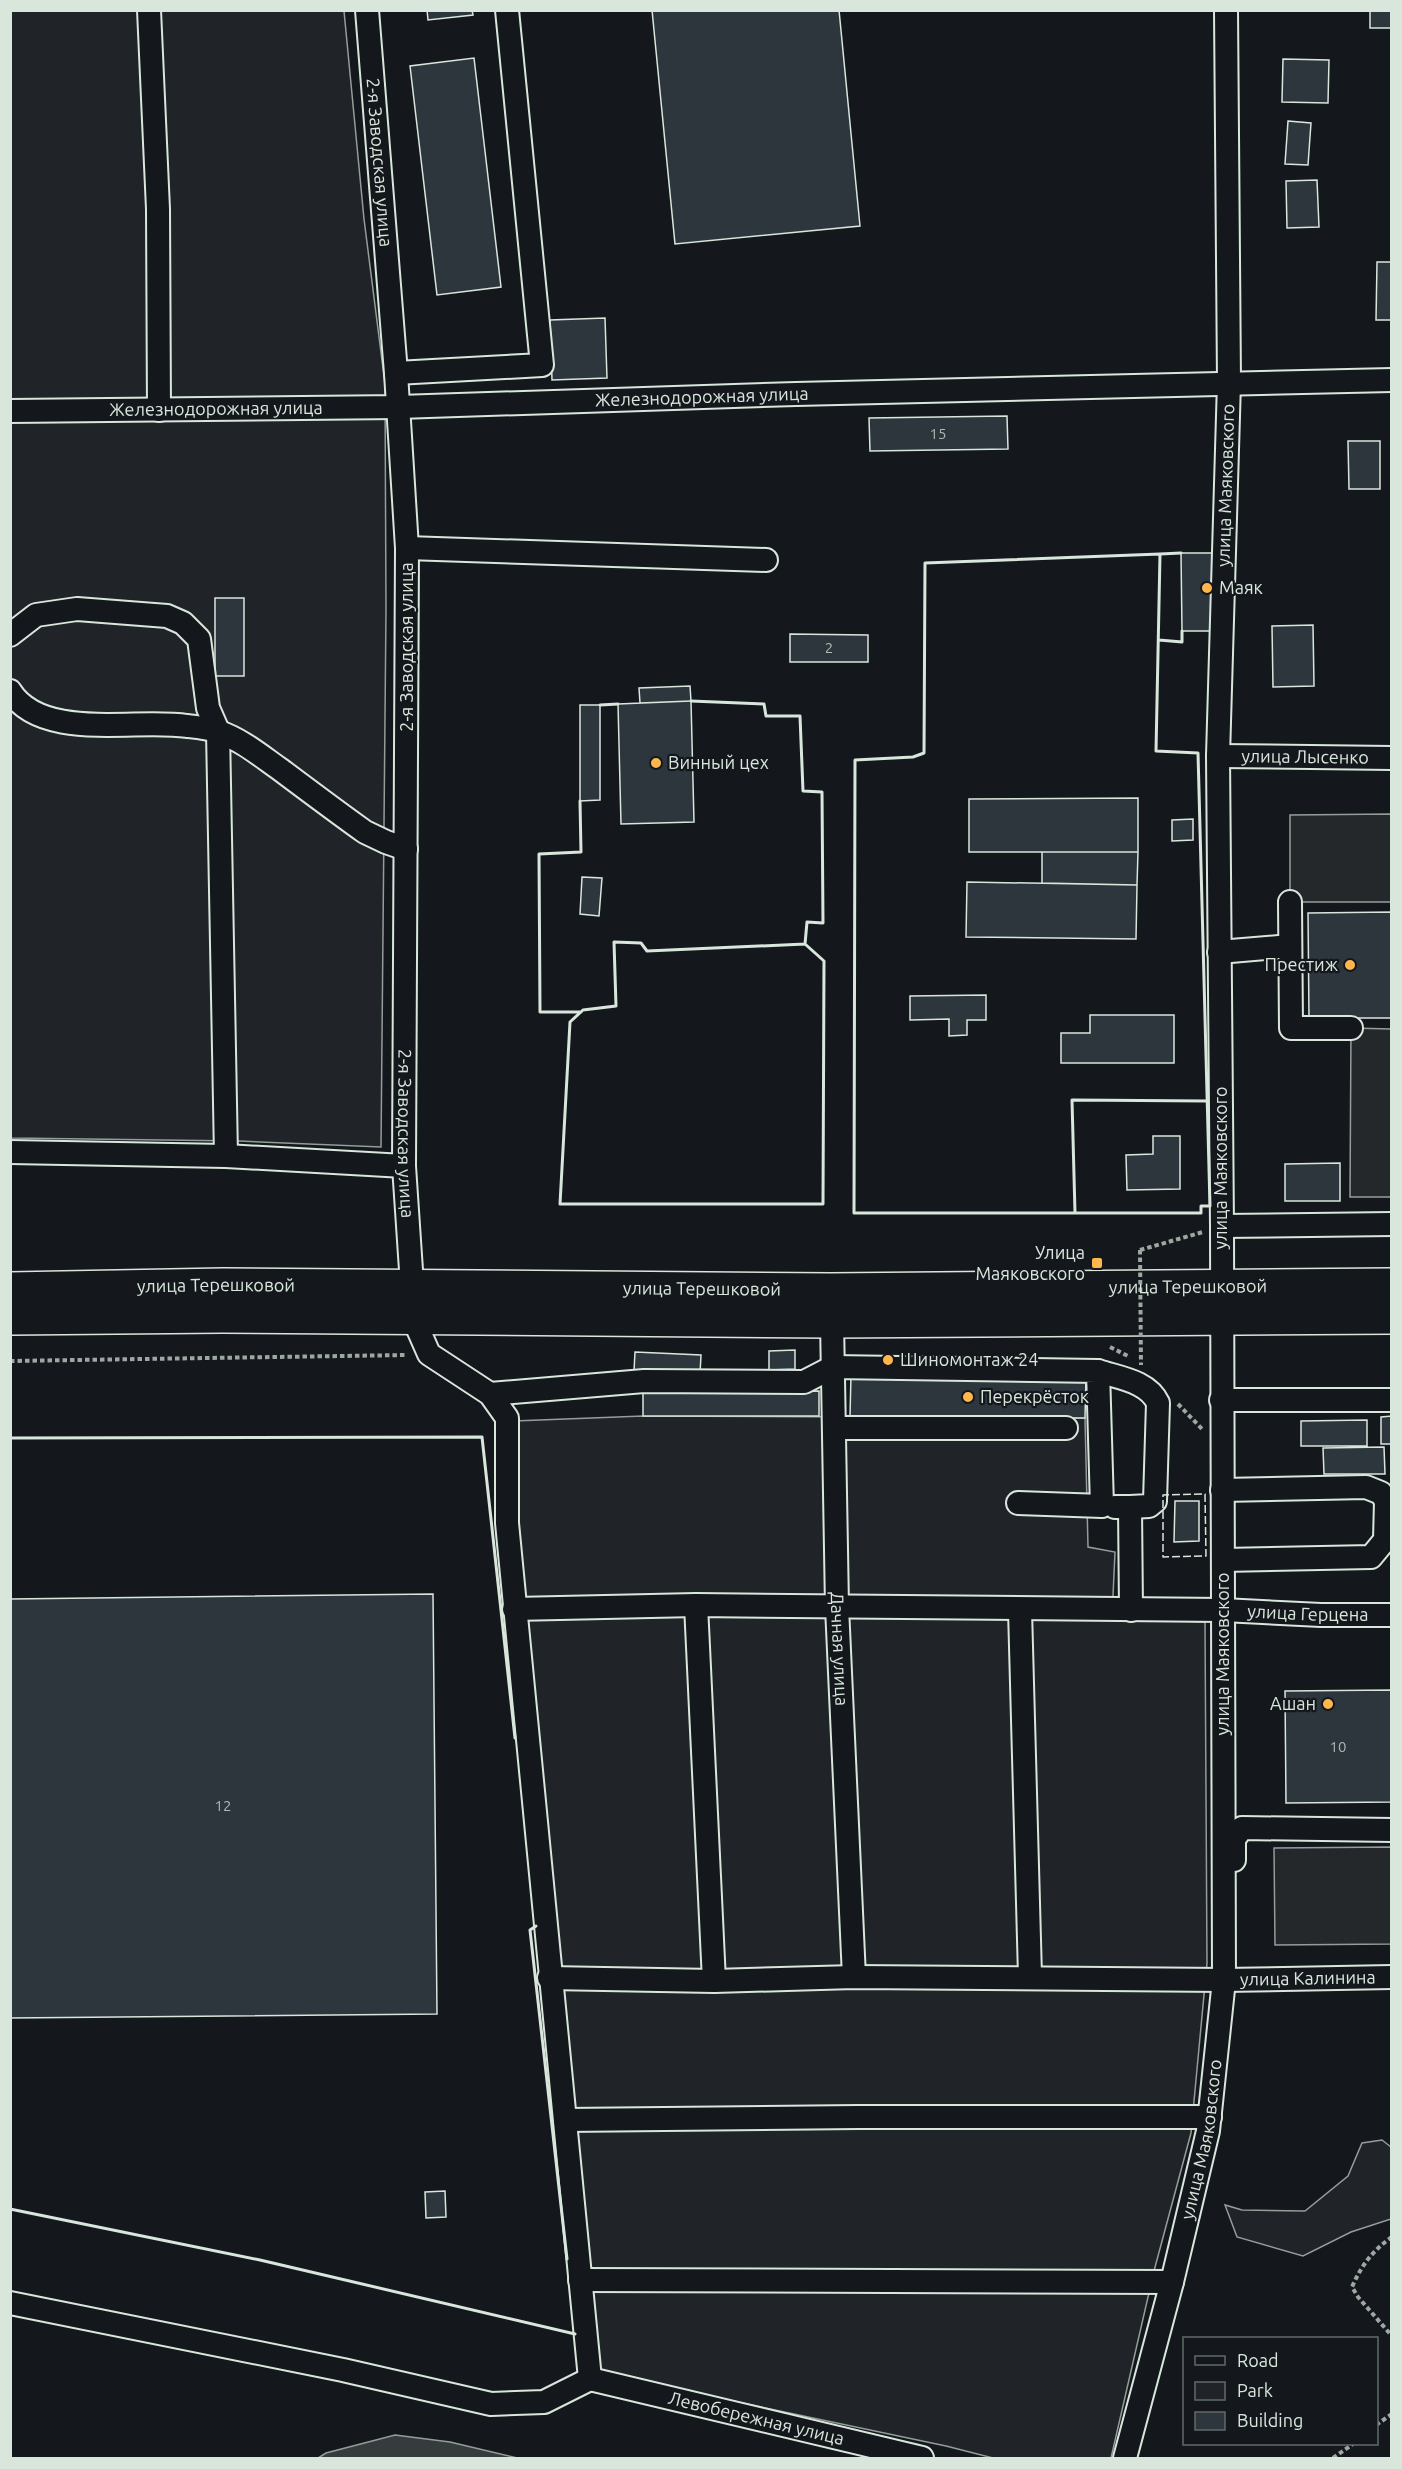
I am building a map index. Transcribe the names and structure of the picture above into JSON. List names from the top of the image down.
{
  "streets": {
    "highway": ["улица Терешковой"],
    "street": [
      "2-я Заводская улица",
      "Железнодорожная улица",
      "улица Маяковского",
      "улица Лысенко",
      "улица Герцена",
      "Дачная улица",
      "улица Калинина",
      "Левобережная улица"
    ]
  },
  "crossings": [
    ["2-я Заводская улица", "Железнодорожная улица"],
    ["2-я Заводская улица", "улица Терешковой"],
    ["Железнодорожная улица", "улица Маяковского"],
    ["улица Маяковского", "улица Лысенко"],
    ["улица Маяковского", "улица Терешковой"],
    ["улица Маяковского", "улица Герцена"],
    ["улица Маяковского", "улица Калинина"],
    ["улица Терешковой", "Дачная улица"],
    ["улица Герцена", "Дачная улица"],
    ["Дачная улица", "улица Калинина"]
  ],
  "places": {
    "other": [
      "Маяк",
      "Винный цех",
      "Престиж",
      "Шиномонтаж 24",
      "Перекрёсток",
      "Ашан"
    ],
    "transit": ["Улица Маяковского"]
  },
  "house_numbers": [
    "15",
    "2",
    "10",
    "12"
  ],
  "legend": ["Road", "Park", "Building"]
}
